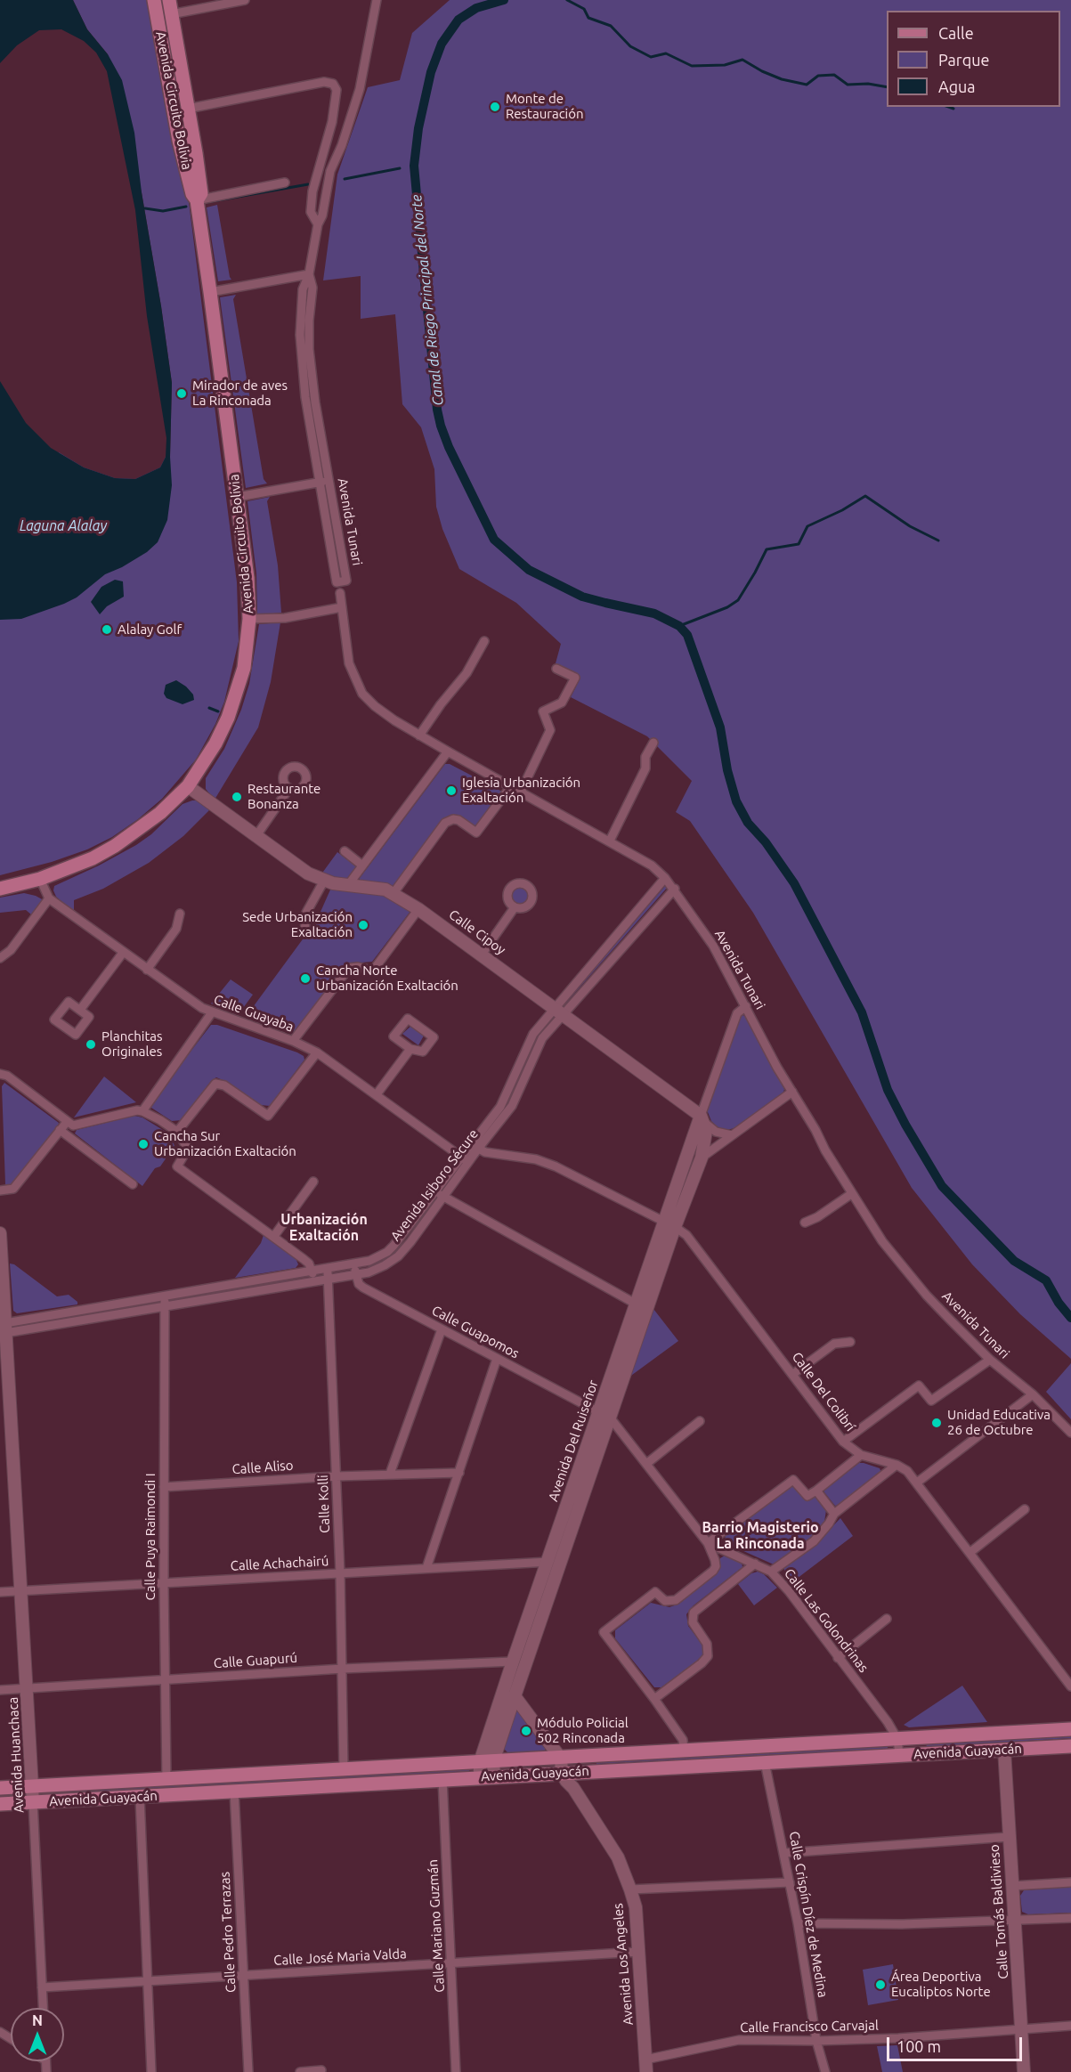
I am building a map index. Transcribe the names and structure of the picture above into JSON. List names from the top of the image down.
{
  "streets": {
    "main road": [
      "Avenida Circuito Bolivia",
      "Calle Cipoy",
      "Avenida Del Ruiseñor",
      "Avenida Guayacán",
      "Avenida Huanchaca",
      "Calle Tomás Baldivieso",
      "Avenida Los Angeles"
    ],
    "street": [
      "Avenida Tunari",
      "Calle Guayaba",
      "Avenida Isiboro Sécure",
      "Calle Guapomos",
      "Calle Del Colibrí",
      "Calle Aliso",
      "Calle Kolli",
      "Calle Puya Raimondi I",
      "Calle Achachairú",
      "Calle Las Golondrinas",
      "Calle Guapurú",
      "Calle Crispín Díez de Medina",
      "Calle Mariano Guzmán",
      "Calle Pedro Terrazas",
      "Calle José Maria Valda",
      "Calle Francisco Carvajal"
    ]
  },
  "crossings": [
    ["Avenida Circuito Bolivia", "Avenida Tunari"],
    ["Avenida Circuito Bolivia", "Calle Cipoy"],
    ["Avenida Circuito Bolivia", "Calle Guayaba"],
    ["Avenida Tunari", "Avenida Isiboro Sécure"],
    ["Avenida Tunari", "Avenida Del Ruiseñor"],
    ["Calle Cipoy", "Avenida Isiboro Sécure"],
    ["Calle Cipoy", "Avenida Del Ruiseñor"],
    ["Calle Guayaba", "Avenida Isiboro Sécure"],
    ["Avenida Isiboro Sécure", "Calle Guapomos"],
    ["Avenida Isiboro Sécure", "Calle Del Colibrí"],
    ["Avenida Isiboro Sécure", "Calle Kolli"],
    ["Avenida Isiboro Sécure", "Calle Puya Raimondi I"],
    ["Avenida Isiboro Sécure", "Avenida Huanchaca"],
    ["Calle Guapomos", "Avenida Del Ruiseñor"],
    ["Calle Guapomos", "Calle Las Golondrinas"],
    ["Calle Del Colibrí", "Avenida Del Ruiseñor"],
    ["Avenida Del Ruiseñor", "Calle Achachairú"],
    ["Avenida Del Ruiseñor", "Calle Las Golondrinas"],
    ["Avenida Del Ruiseñor", "Calle Guapurú"],
    ["Avenida Del Ruiseñor", "Avenida Guayacán"],
    ["Calle Aliso", "Calle Kolli"],
    ["Calle Aliso", "Calle Puya Raimondi I"],
    ["Calle Kolli", "Calle Achachairú"],
    ["Calle Kolli", "Calle Guapurú"],
    ["Calle Kolli", "Avenida Guayacán"],
    ["Calle Puya Raimondi I", "Calle Achachairú"],
    ["Calle Puya Raimondi I", "Calle Guapurú"],
    ["Calle Puya Raimondi I", "Avenida Guayacán"],
    ["Calle Achachairú", "Avenida Huanchaca"],
    ["Calle Las Golondrinas", "Avenida Guayacán"],
    ["Calle Guapurú", "Avenida Huanchaca"],
    ["Avenida Guayacán", "Avenida Huanchaca"],
    ["Avenida Guayacán", "Calle Tomás Baldivieso"],
    ["Avenida Guayacán", "Calle Crispín Díez de Medina"],
    ["Avenida Guayacán", "Calle Mariano Guzmán"],
    ["Avenida Guayacán", "Calle Pedro Terrazas"],
    ["Avenida Guayacán", "Avenida Los Angeles"],
    ["Avenida Huanchaca", "Calle José Maria Valda"],
    ["Calle Tomás Baldivieso", "Calle Francisco Carvajal"],
    ["Calle Crispín Díez de Medina", "Calle Francisco Carvajal"],
    ["Calle Mariano Guzmán", "Calle José Maria Valda"],
    ["Calle Pedro Terrazas", "Calle José Maria Valda"],
    ["Calle José Maria Valda", "Avenida Los Angeles"],
    ["Avenida Los Angeles", "Calle Francisco Carvajal"]
  ],
  "districts": ["Urbanización Exaltación", "Barrio Magisterio La Rinconada"],
  "water": ["Canal de Riego Principal del Norte", "Laguna Alalay"],
  "places": [
    "Monte de Restauración",
    "Mirador de aves La Rinconada",
    "Alalay Golf",
    "Iglesia Urbanización Exaltación",
    "Restaurante Bonanza",
    "Sede Urbanización Exaltación",
    "Cancha Norte Urbanización Exaltación",
    "Planchitas Originales",
    "Cancha Sur Urbanización Exaltación",
    "Unidad Educativa 26 de Octubre",
    "Módulo Policial 502 Rinconada",
    "Área Deportiva Eucaliptos Norte"
  ],
  "legend": ["Calle", "Parque", "Agua"],
  "scale_bar": "100 m",
  "north": "top"
}
